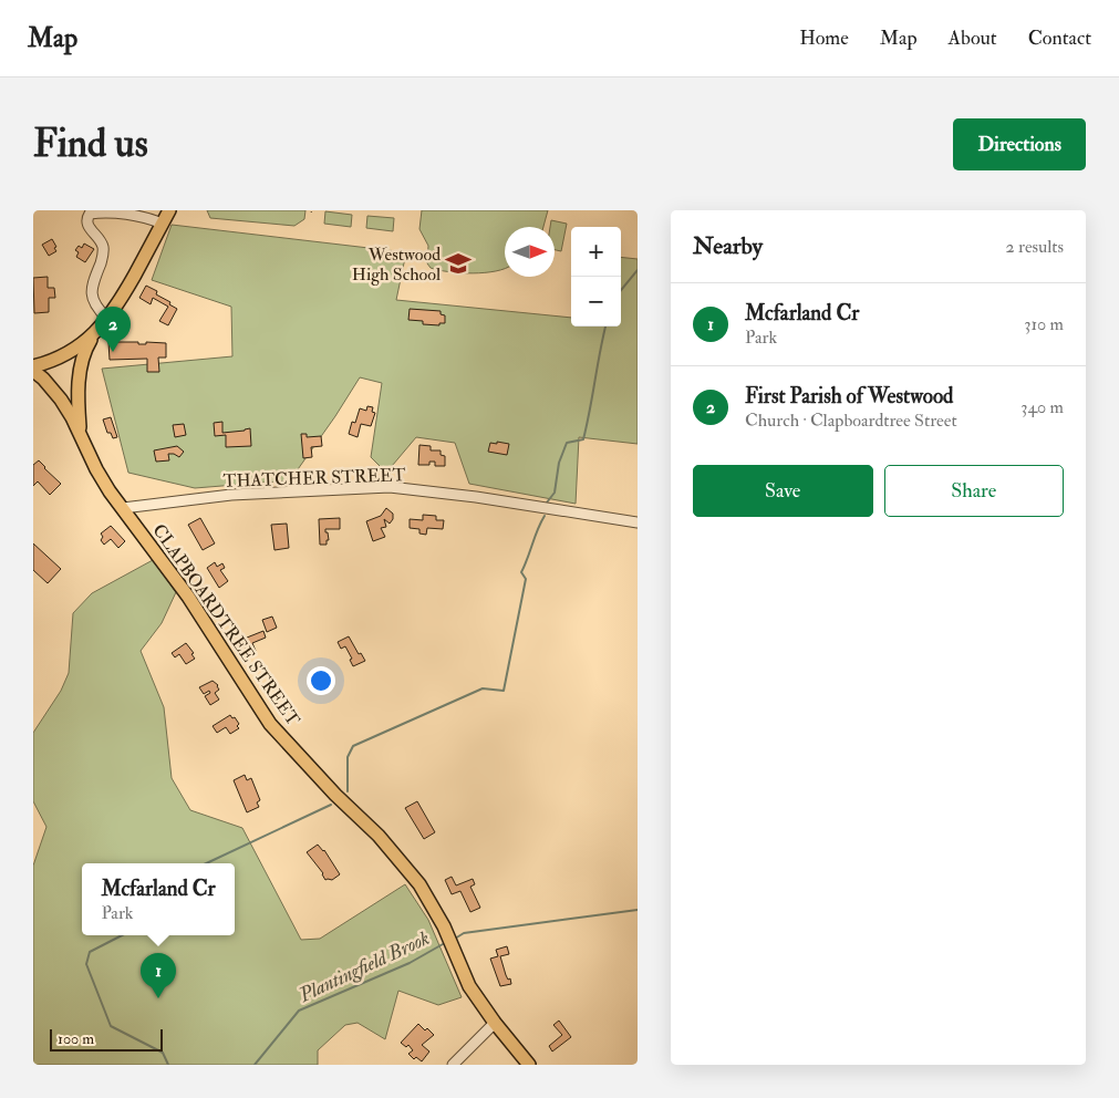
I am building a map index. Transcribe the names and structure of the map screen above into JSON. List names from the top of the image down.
{
  "streets": {
    "main road": ["CLAPBOARDTREE STREET"],
    "street": ["THATCHER STREET"]
  },
  "crossings": [
    ["THATCHER STREET", "CLAPBOARDTREE STREET"]
  ],
  "water": ["Plantingfield Brook"],
  "places": {
    "school or university": ["Westwood High School"]
  },
  "scale_bar": "100 m",
  "north": "right",
  "page": {
    "header": "Map",
    "nav": [
      "Home",
      "Map",
      "About",
      "Contact"
    ],
    "buttons": [
      "Directions",
      ["Save", "Share"]
    ],
    "title": "Find us",
    "heading": ["Nearby", "2 results"],
    "map_buttons": ["+", "−"],
    "list": [
      {
        "mark": "1",
        "name": "Mcfarland Cr",
        "note": "Park",
        "value": "310 m"
      },
      {
        "mark": "2",
        "name": "First Parish of Westwood",
        "note": "Church · Clapboardtree Street",
        "value": "340 m"
      }
    ],
    "pins": ["2", "1"],
    "popup": ["Mcfarland Cr", "Park"],
    "scale": "100 m"
  }
}
